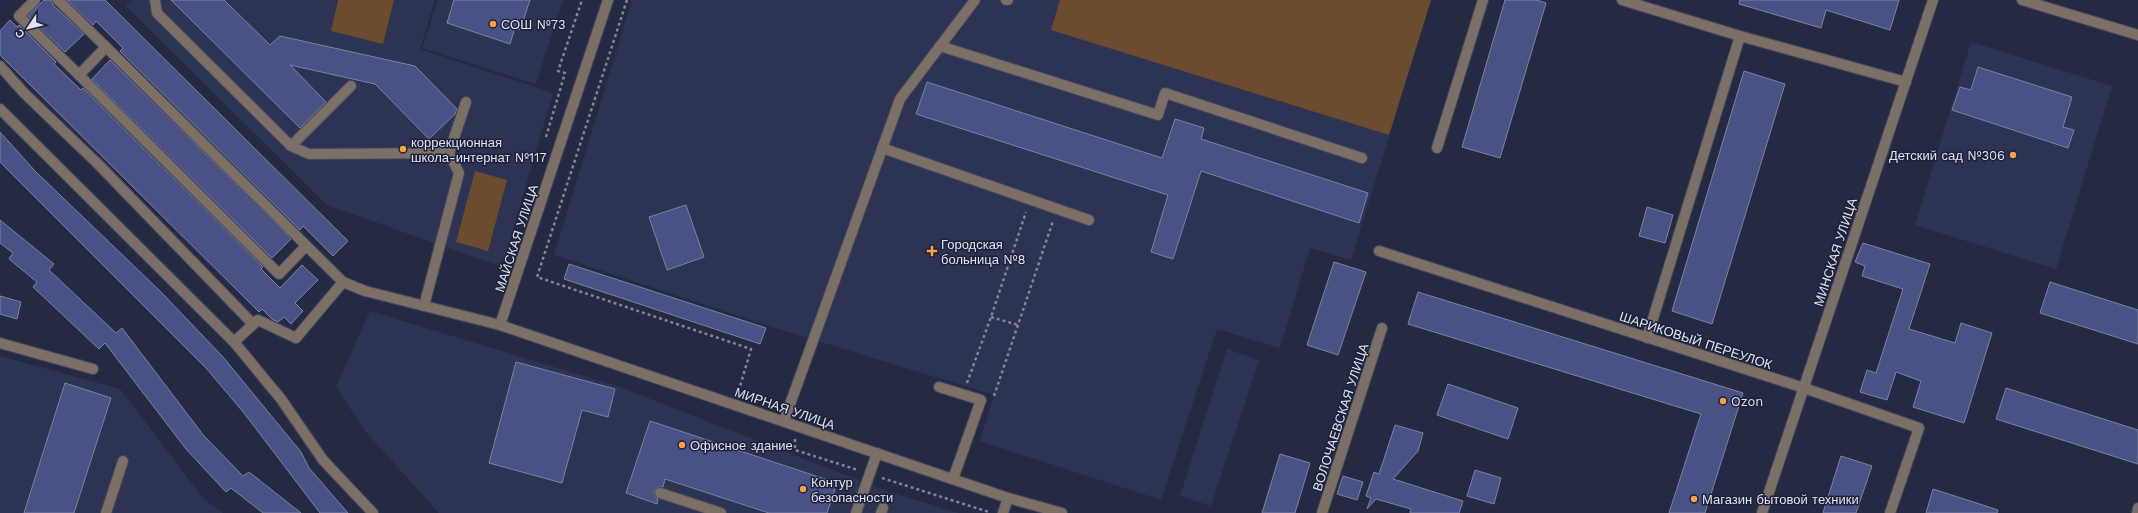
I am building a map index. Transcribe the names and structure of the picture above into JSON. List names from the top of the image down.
{
  "streets": {
    "street": [
      "МАЙСКАЯ УЛИЦА",
      "МИНСКАЯ УЛИЦА",
      "ШАРИКОВЫЙ ПЕРЕУЛОК",
      "МИРНАЯ УЛИЦА",
      "ВОЛОЧАЕВСКАЯ УЛИЦА"
    ]
  },
  "crossings": [
    ["МАЙСКАЯ УЛИЦА", "МИРНАЯ УЛИЦА"],
    ["МИНСКАЯ УЛИЦА", "ШАРИКОВЫЙ ПЕРЕУЛОК"]
  ],
  "places": {
    "other": [
      "СОШ №73",
      "коррекционная школа-интернат №117",
      "Детский сад №306",
      "Ozon",
      "Офисное здание",
      "Контур безопасности",
      "Магазин бытовой техники"
    ],
    "health": ["Городская больница №8"]
  },
  "north": "bottom left"
}
